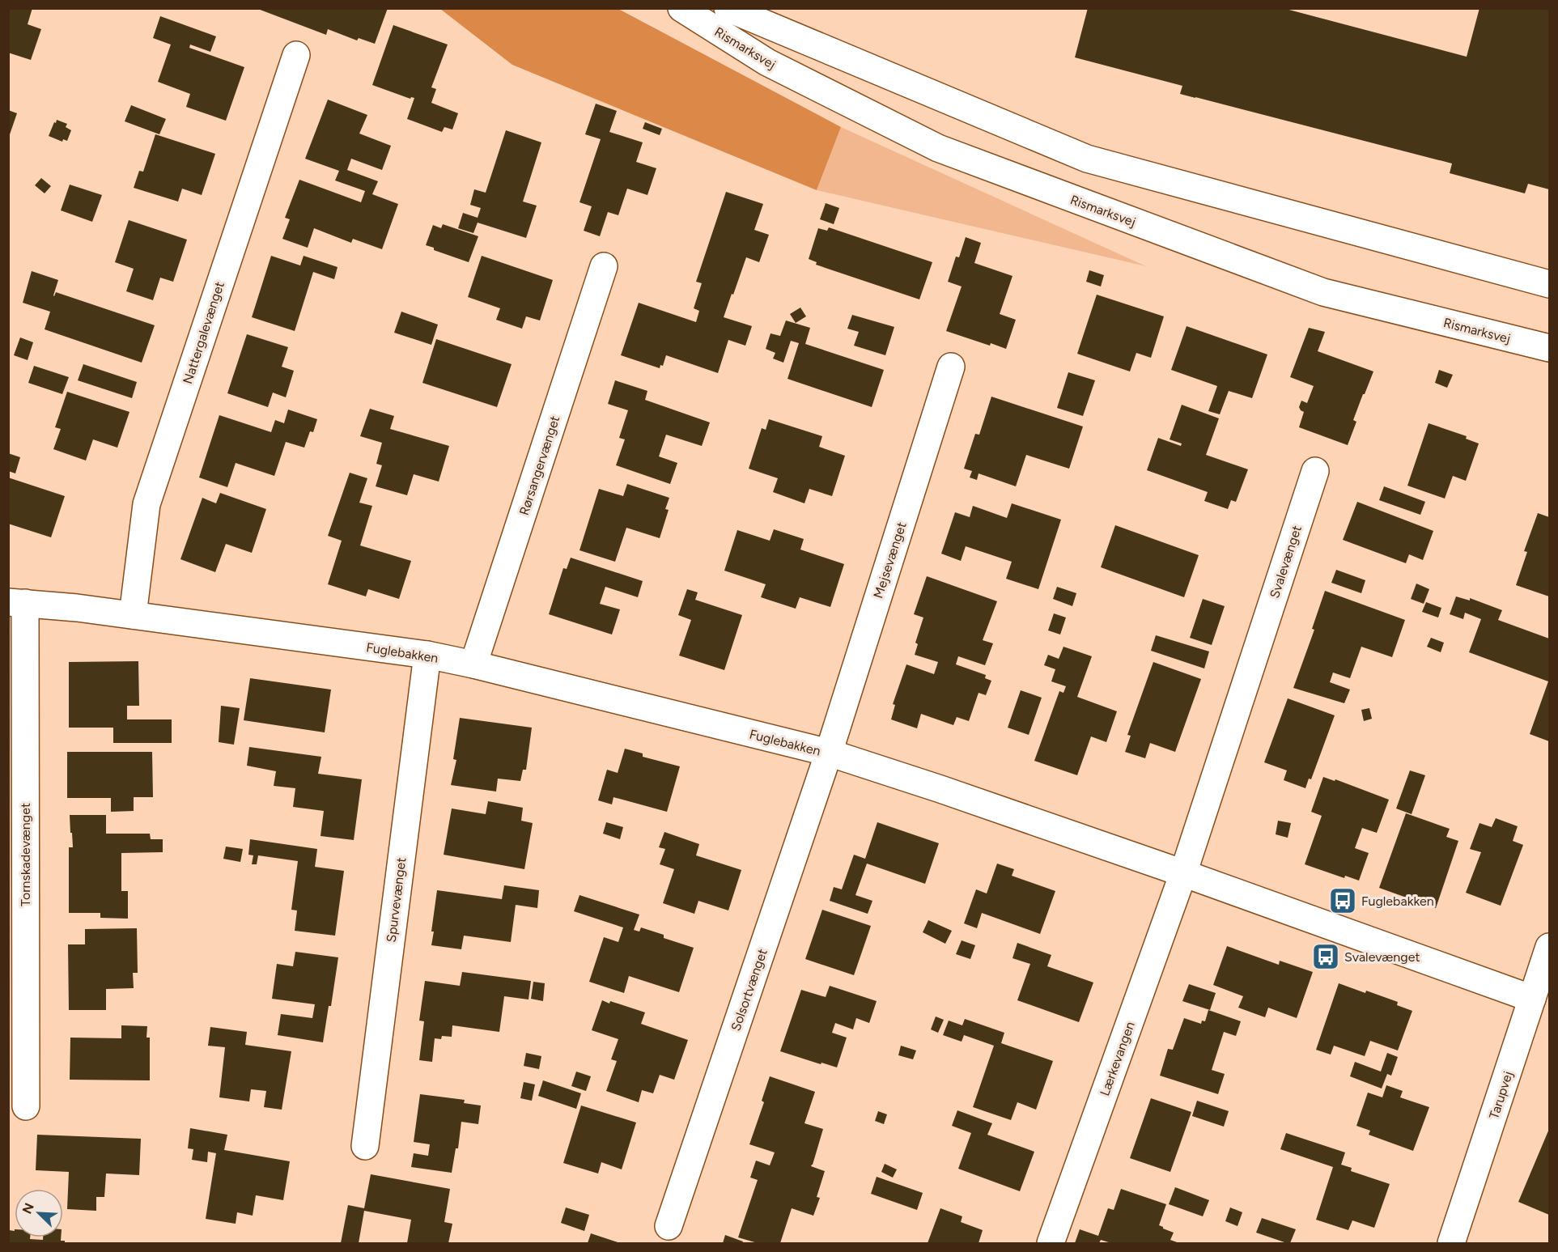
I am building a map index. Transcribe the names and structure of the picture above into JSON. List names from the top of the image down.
{
  "streets": {
    "street": [
      "Rismarksvej",
      "Nattergalevænget",
      "Rørsangervænget",
      "Mejsevænget",
      "Svalevænget",
      "Fuglebakken",
      "Tornskadevænget",
      "Spurvevænget",
      "Solsortvænget",
      "Lærkevangen",
      "Tarupvej"
    ]
  },
  "crossings": [
    ["Nattergalevænget", "Fuglebakken"],
    ["Rørsangervænget", "Fuglebakken"],
    ["Mejsevænget", "Fuglebakken"],
    ["Mejsevænget", "Solsortvænget"],
    ["Svalevænget", "Fuglebakken"],
    ["Svalevænget", "Lærkevangen"],
    ["Fuglebakken", "Tornskadevænget"],
    ["Fuglebakken", "Spurvevænget"],
    ["Fuglebakken", "Solsortvænget"],
    ["Fuglebakken", "Lærkevangen"],
    ["Fuglebakken", "Tarupvej"]
  ],
  "places": {
    "bus stop": ["Fuglebakken", "Svalevænget"]
  },
  "north": "top left"
}
